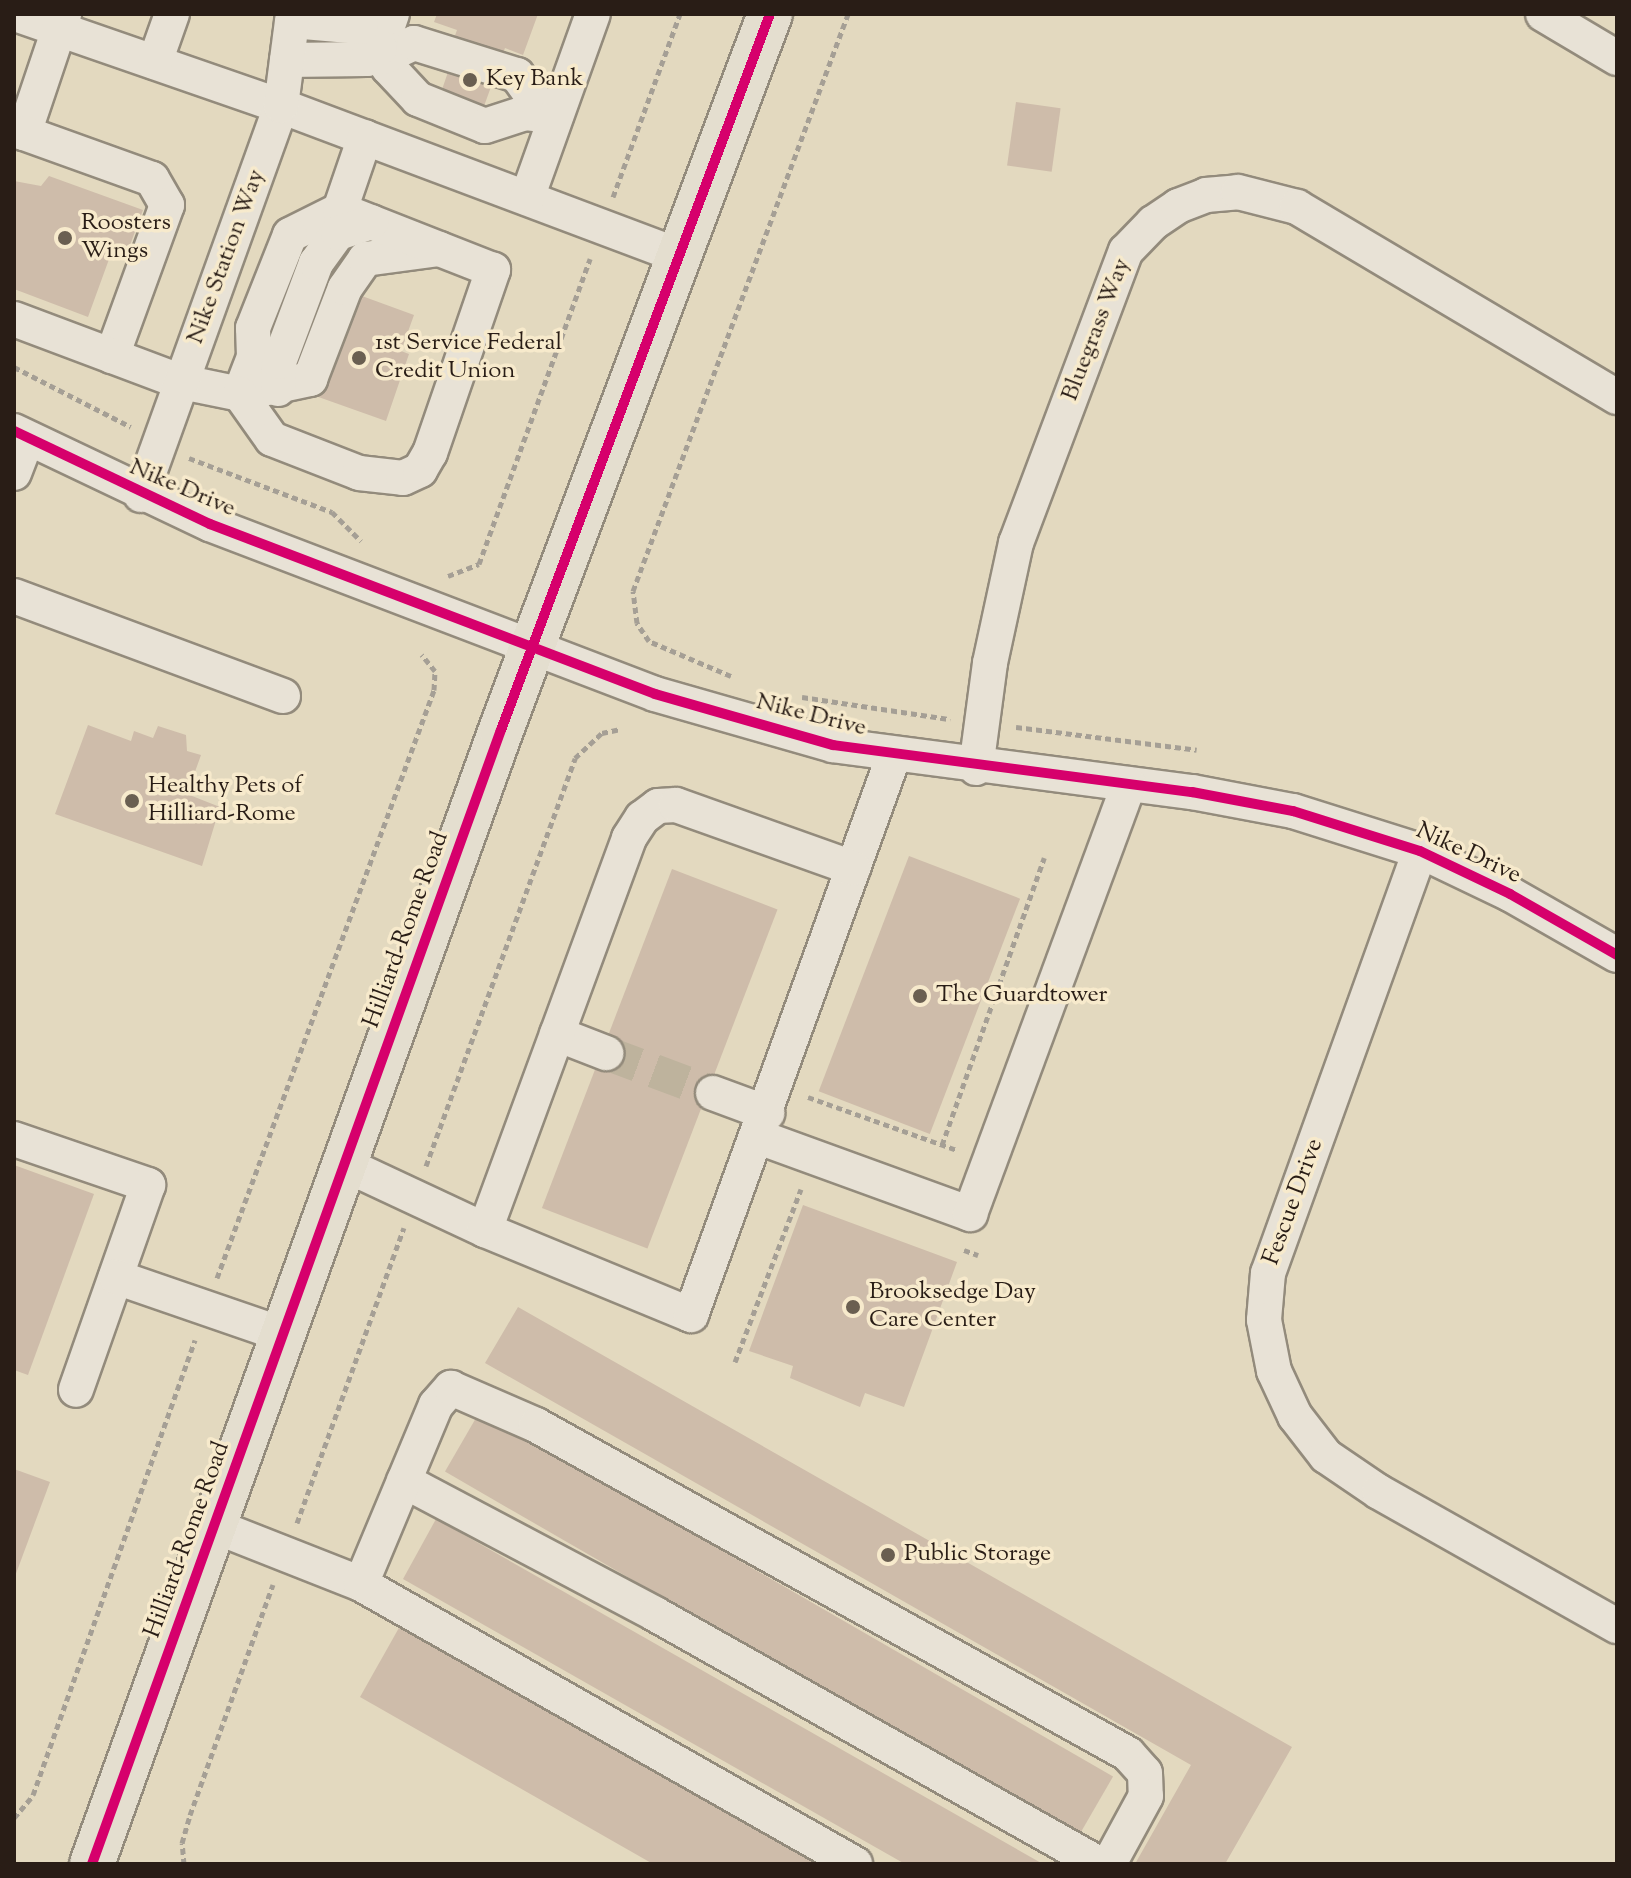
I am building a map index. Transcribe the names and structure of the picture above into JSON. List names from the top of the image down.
{
  "streets": {
    "main road": ["Hilliard-Rome Road"],
    "street": [
      "Nike Station Way",
      "Bluegrass Way",
      "Nike Drive",
      "Fescue Drive"
    ]
  },
  "crossings": [
    ["Nike Station Way", "Nike Drive"],
    ["Bluegrass Way", "Nike Drive"],
    ["Nike Drive", "Hilliard-Rome Road"],
    ["Nike Drive", "Fescue Drive"]
  ],
  "places": [
    "Key Bank",
    "Roosters Wings",
    "1st Service Federal Credit Union",
    "Healthy Pets of Hilliard-Rome",
    "The Guardtower",
    "Brooksedge Day Care Center",
    "Public Storage"
  ]
}
